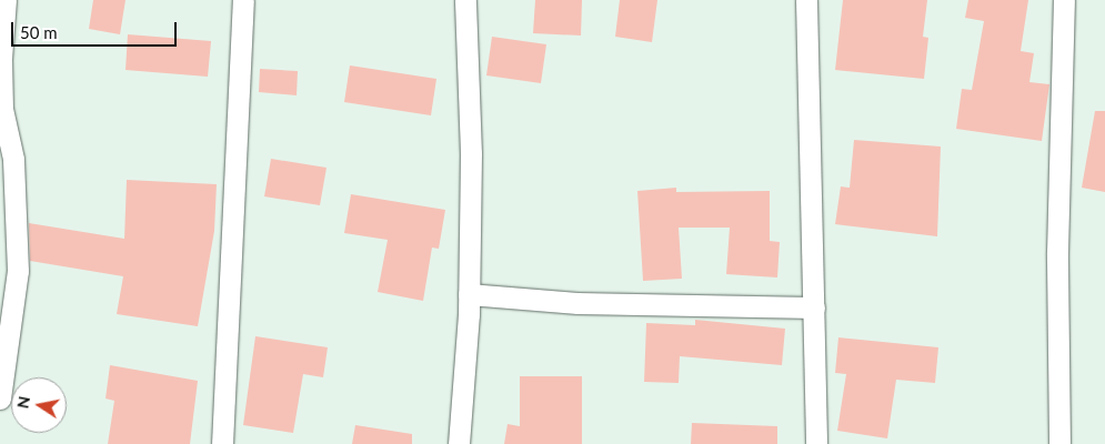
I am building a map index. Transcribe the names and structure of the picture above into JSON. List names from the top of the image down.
{
  "scale_bar": "50 m",
  "north": "left"
}
